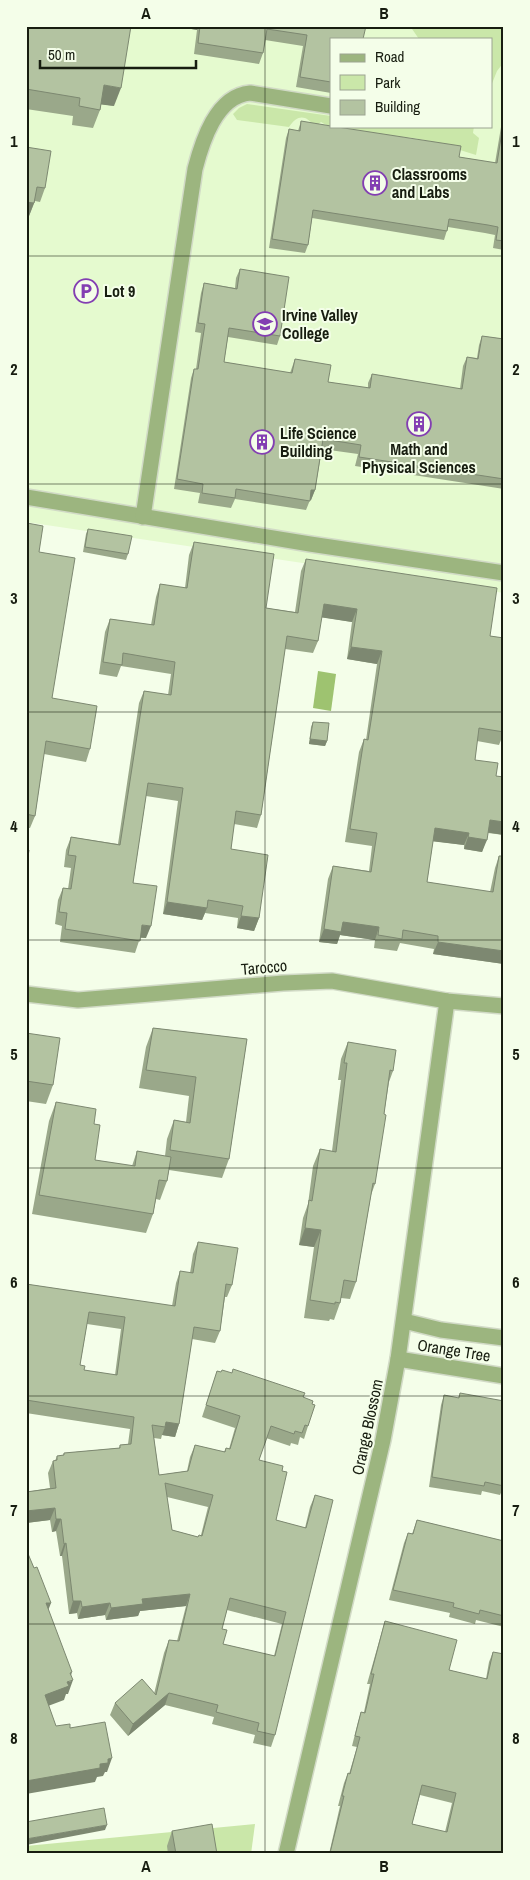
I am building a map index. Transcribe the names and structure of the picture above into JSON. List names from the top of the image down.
{
  "streets": {
    "street": ["Tarocco", "Orange Tree", "Orange Blossom"]
  },
  "crossings": [
    ["Tarocco", "Orange Blossom"],
    ["Orange Tree", "Orange Blossom"]
  ],
  "places": {
    "building": ["Classrooms and Labs", "Math and Physical Sciences", "Life Science Building"],
    "parking": ["Lot 9"],
    "school or university": ["Irvine Valley College"]
  },
  "legend": ["Road", "Park", "Building"],
  "scale_bar": "50 m",
  "grid": {
    "columns": ["A", "B"],
    "rows": [
      "1",
      "2",
      "3",
      "4",
      "5",
      "6",
      "7",
      "8"
    ]
  }
}
